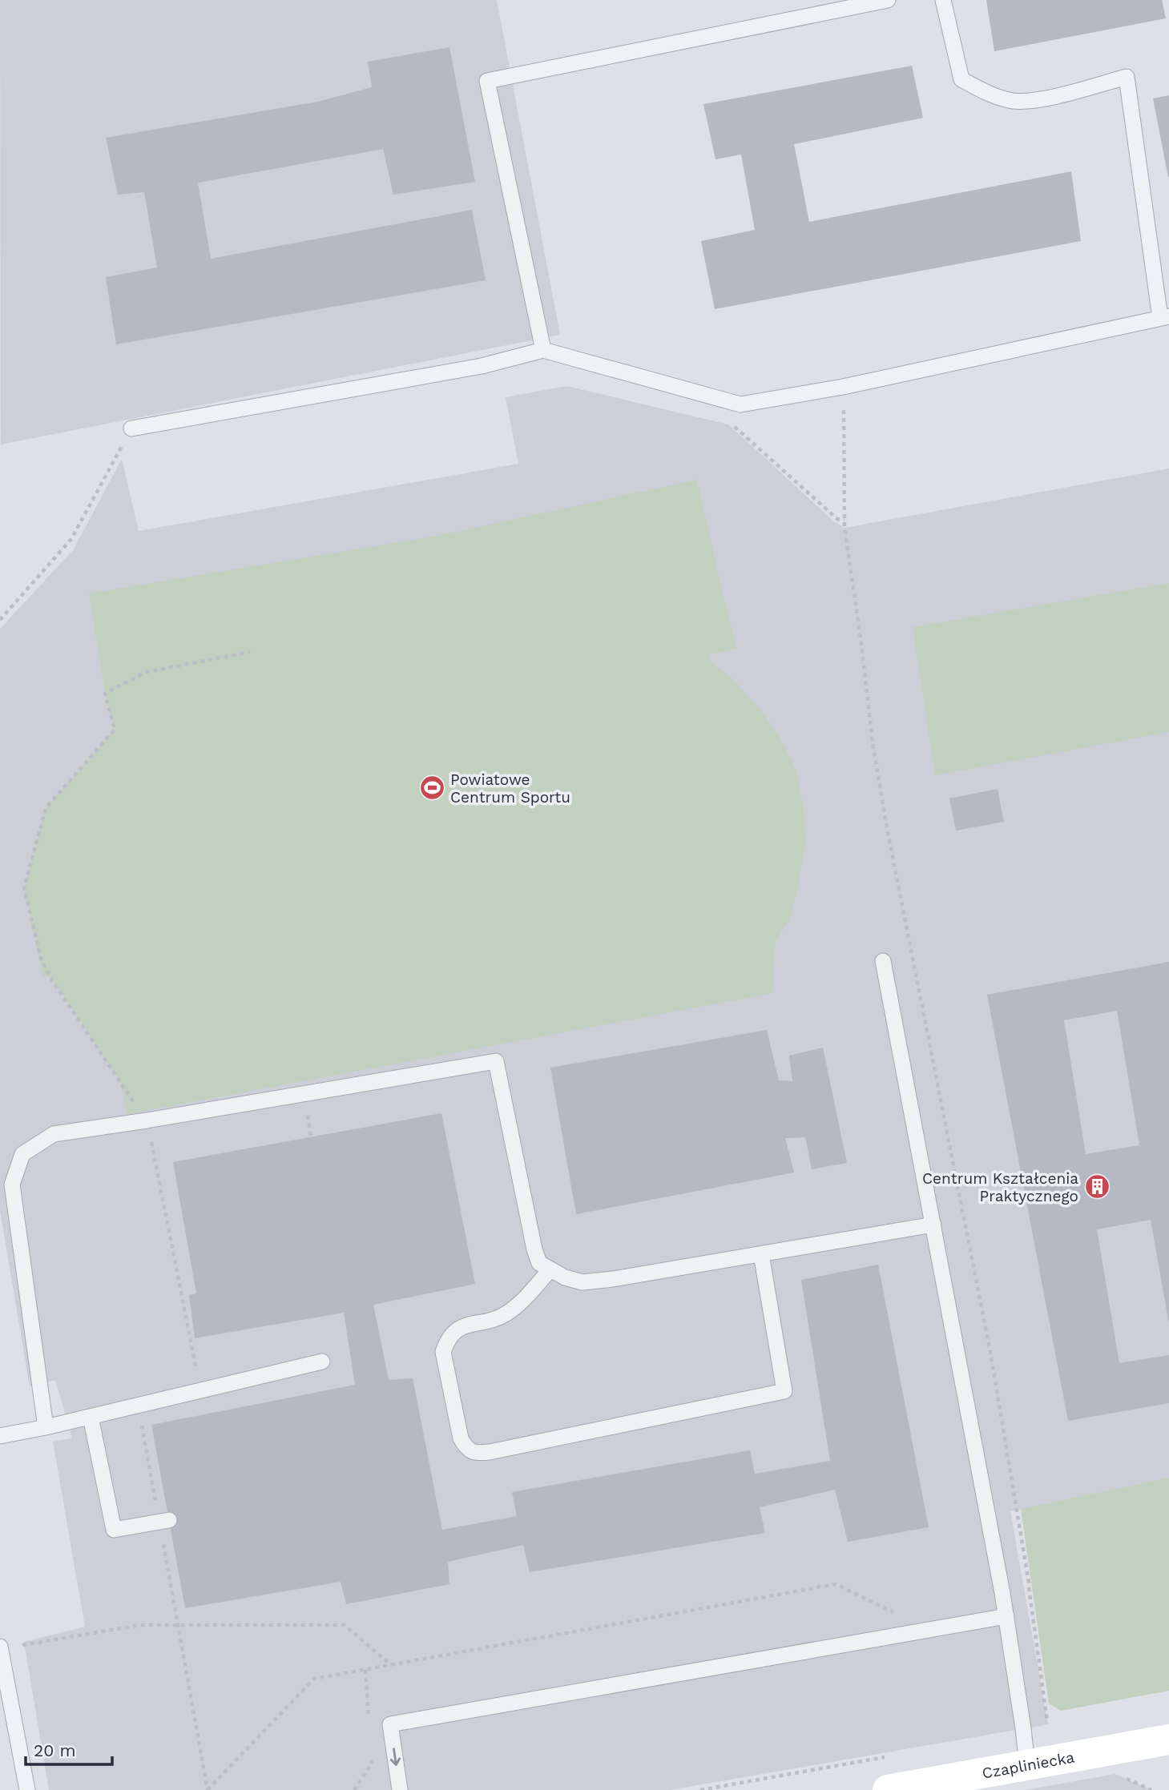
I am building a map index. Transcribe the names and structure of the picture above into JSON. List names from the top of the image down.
{
  "streets": {
    "main road": ["Czapliniecka"]
  },
  "places": {
    "sports": ["Powiatowe Centrum Sportu"],
    "building": ["Centrum Kształcenia Praktycznego"]
  },
  "scale_bar": "20 m"
}
